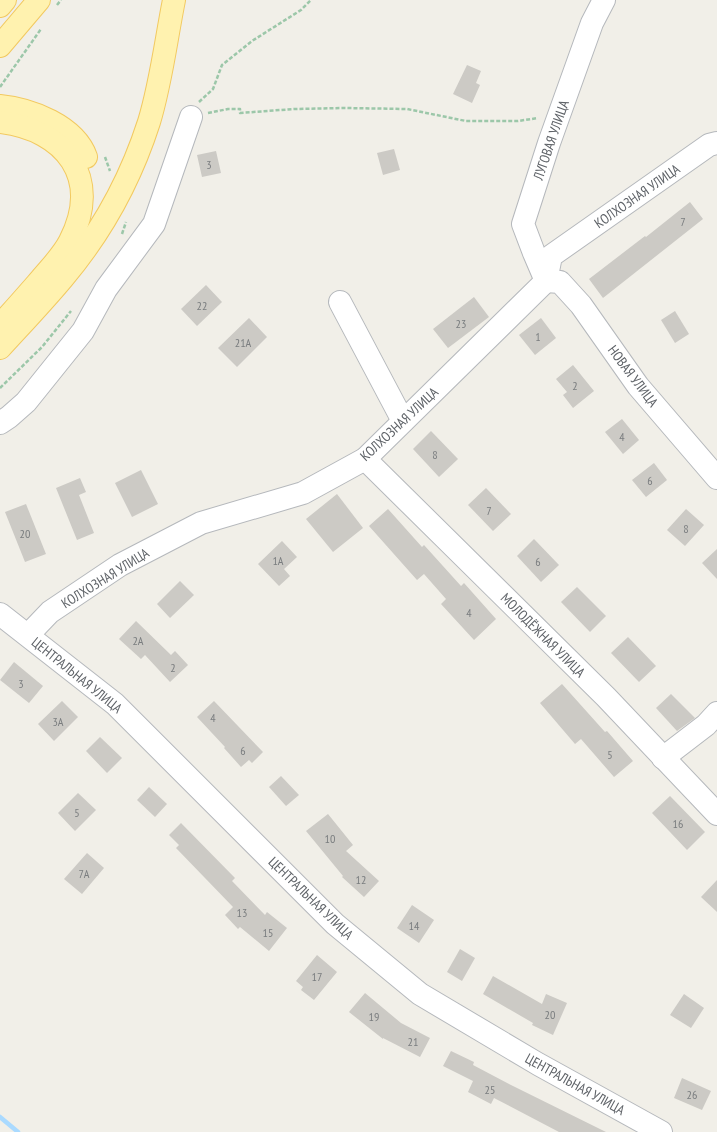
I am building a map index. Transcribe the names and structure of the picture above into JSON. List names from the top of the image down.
{
  "streets": {
    "street": [
      "ЛУГОВАЯ УЛИЦА",
      "КОЛХОЗНАЯ УЛИЦА",
      "НОВАЯ УЛИЦА",
      "МОЛОДЁЖНАЯ УЛИЦА",
      "ЦЕНТРАЛЬНАЯ УЛИЦА"
    ]
  },
  "crossings": [
    ["ЛУГОВАЯ УЛИЦА", "КОЛХОЗНАЯ УЛИЦА"],
    ["ЛУГОВАЯ УЛИЦА", "НОВАЯ УЛИЦА"],
    ["КОЛХОЗНАЯ УЛИЦА", "НОВАЯ УЛИЦА"],
    ["КОЛХОЗНАЯ УЛИЦА", "МОЛОДЁЖНАЯ УЛИЦА"],
    ["КОЛХОЗНАЯ УЛИЦА", "ЦЕНТРАЛЬНАЯ УЛИЦА"]
  ],
  "house_numbers": [
    "3",
    "7",
    "22",
    "23",
    "1",
    "21А",
    "2",
    "4",
    "8",
    "6",
    "7",
    "8",
    "20",
    "1А",
    "6",
    "4",
    "2А",
    "2",
    "3",
    "4",
    "3А",
    "6",
    "5",
    "5",
    "16",
    "10",
    "7А",
    "12",
    "13",
    "14",
    "15",
    "17",
    "20",
    "19",
    "21",
    "25",
    "26"
  ]
}
